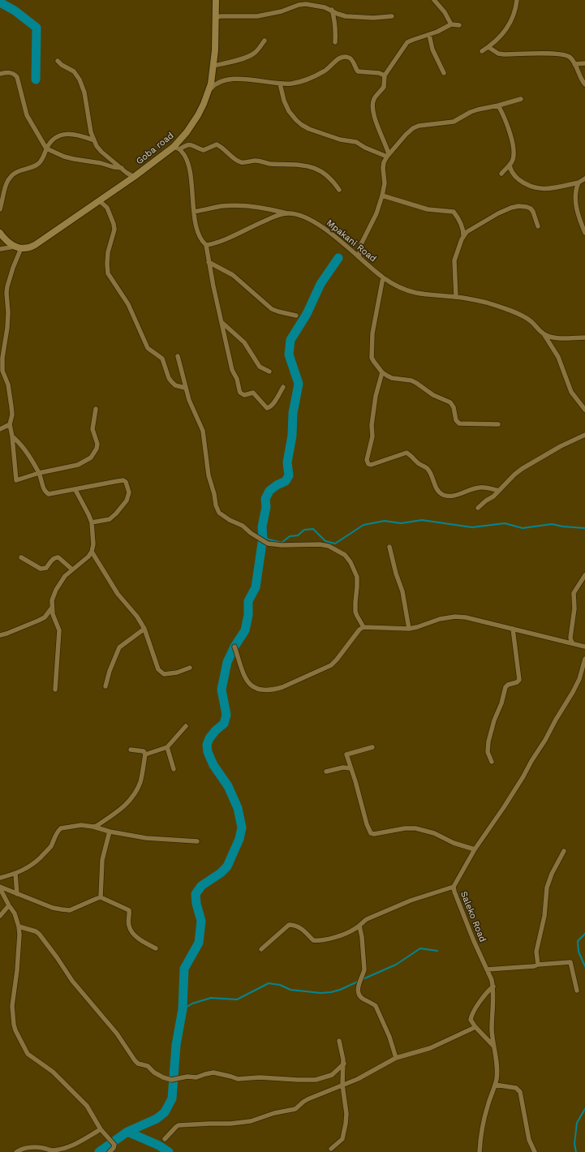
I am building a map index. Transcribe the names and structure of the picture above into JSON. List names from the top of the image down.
{
  "streets": {
    "street": ["Goba road", "Mpakani Road", "Saleko Road"]
  }
}
